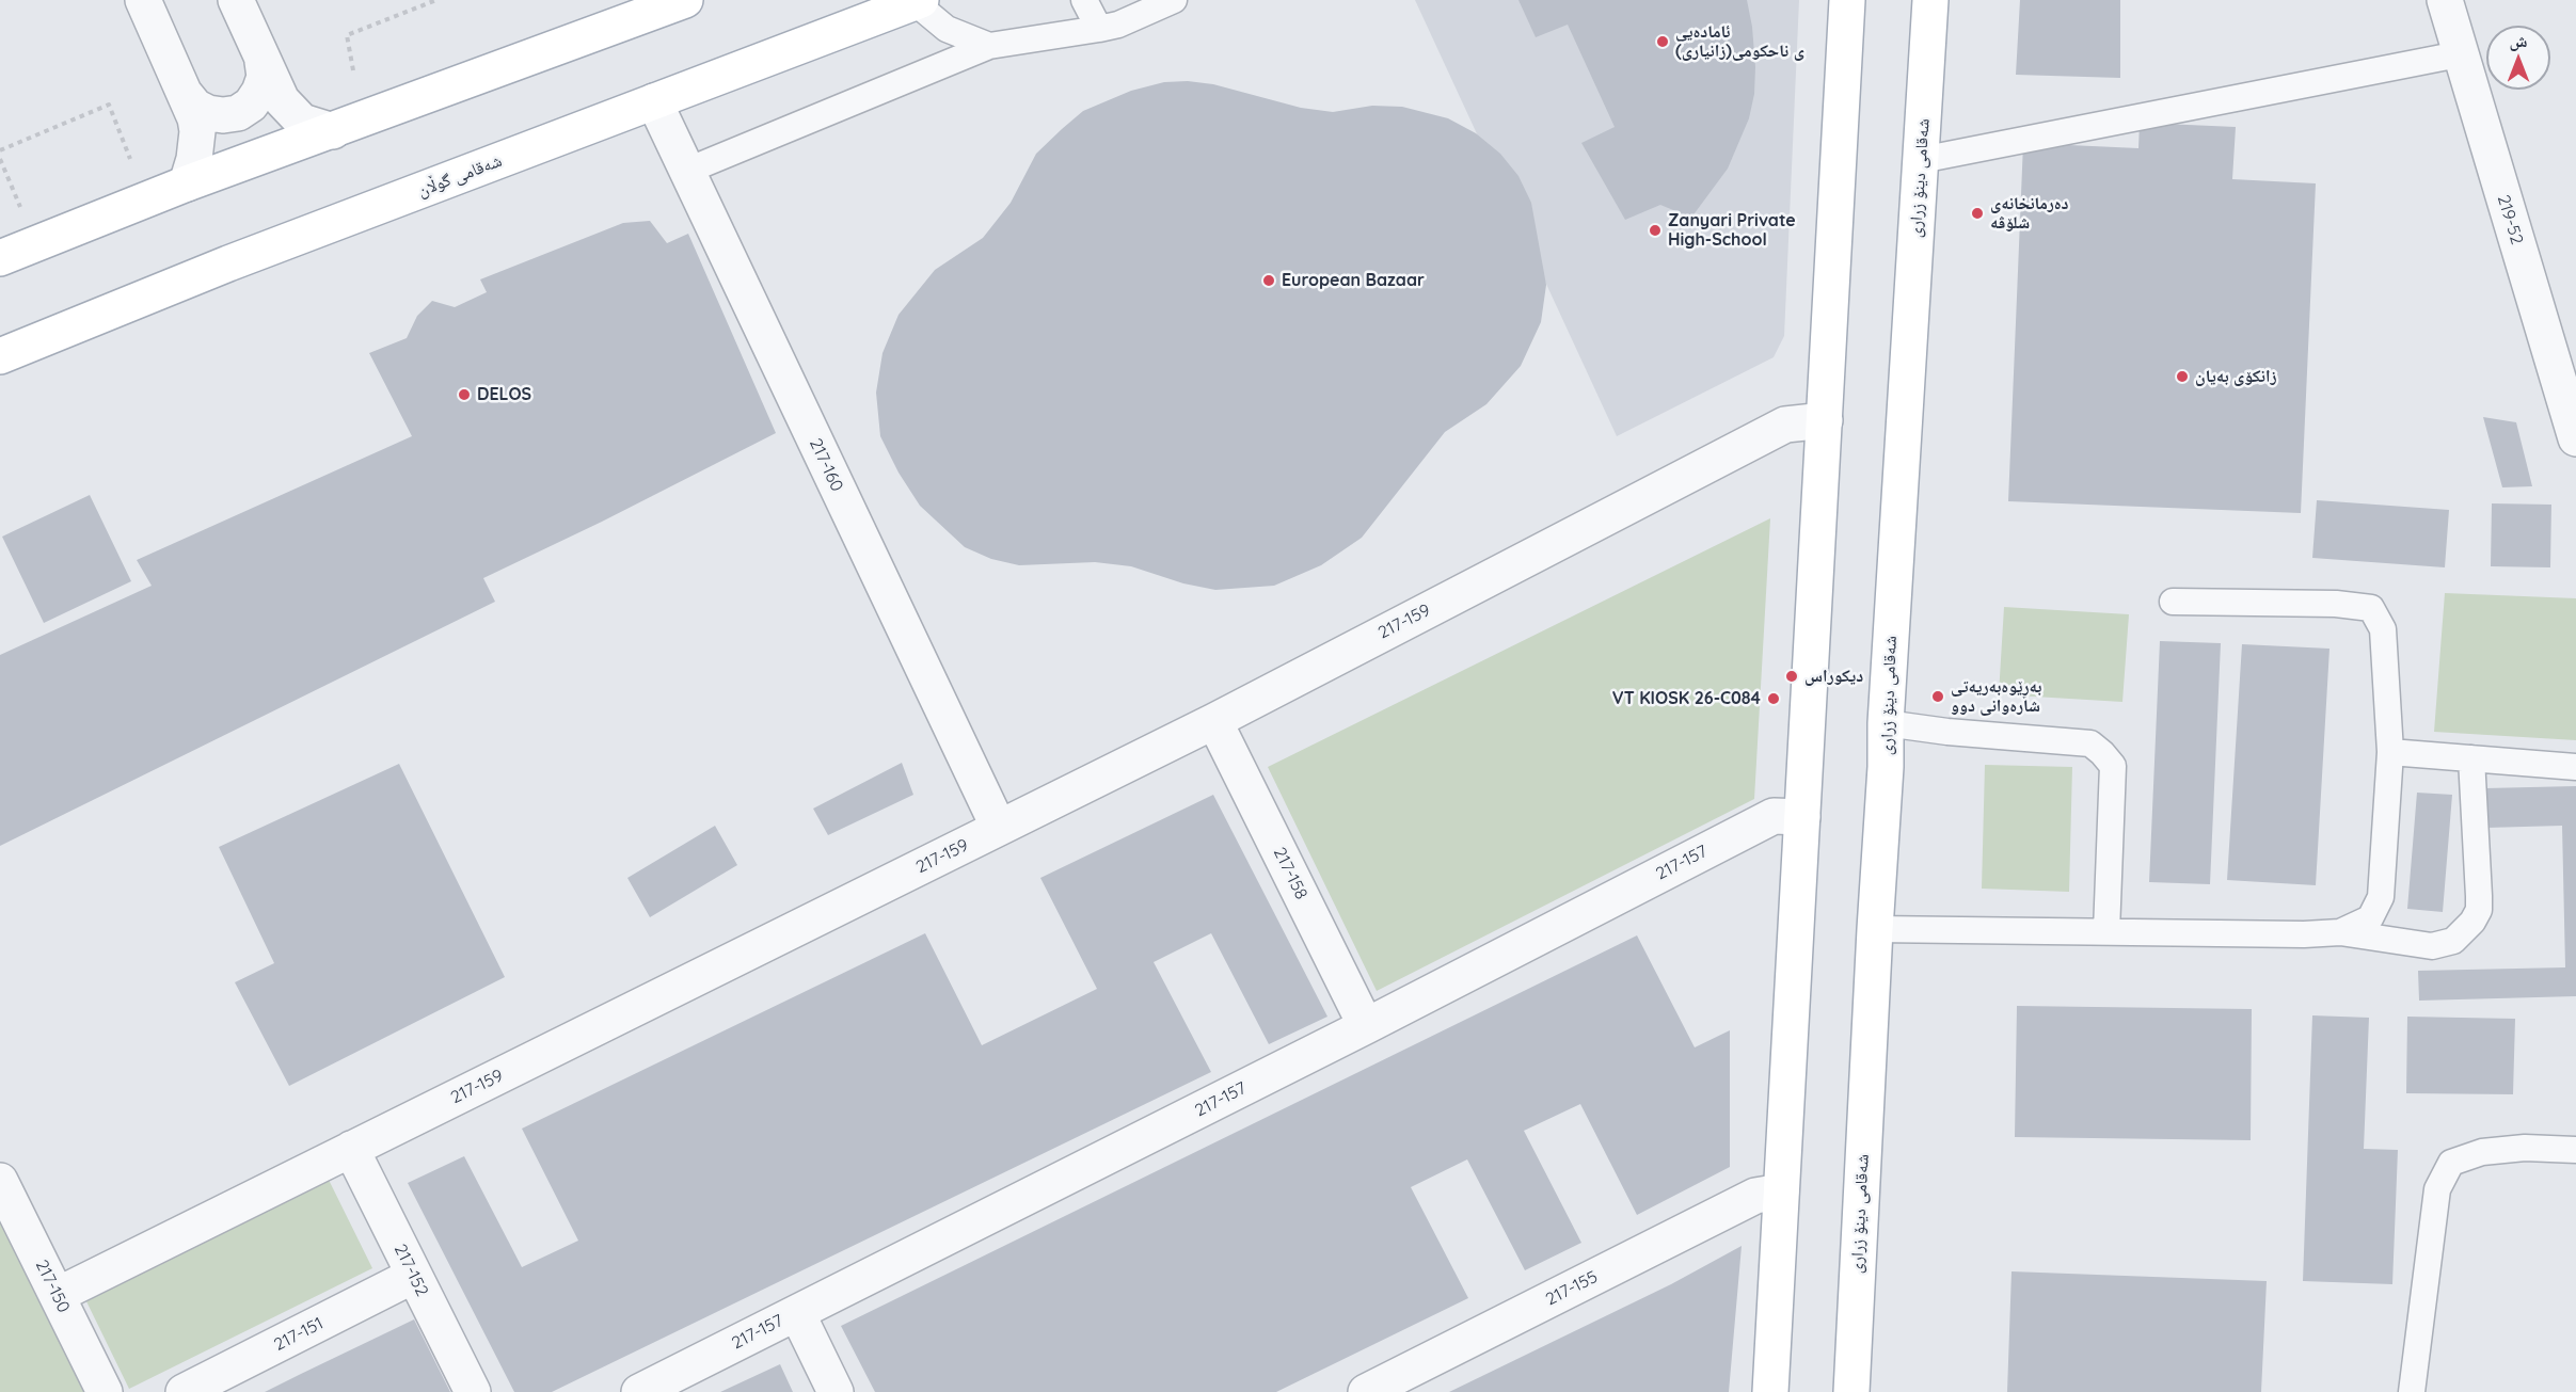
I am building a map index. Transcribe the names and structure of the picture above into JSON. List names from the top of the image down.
{
  "streets": {
    "main road": ["شەقامی گوڵان", "شەقامی دینۆ زراری"],
    "street": [
      "219-52",
      "217-160",
      "217-159",
      "217-157",
      "217-158",
      "217-152",
      "217-150",
      "217-155",
      "217-151"
    ]
  },
  "crossings": [
    ["شەقامی گوڵان", "217-160"],
    ["217-160", "217-159"],
    ["217-159", "217-158"],
    ["217-159", "217-152"],
    ["217-159", "217-150"],
    ["217-157", "217-158"],
    ["217-152", "217-151"]
  ],
  "places": [
    "ئامادەیی (زانیاری)ی ناحکومی",
    "دەرمانخانەی شلۆڤە",
    "Zanyari Private High-School",
    "European Bazaar",
    "زانکۆی بەیان",
    "DELOS",
    "ديكوراس",
    "بەڕێوەبەریەتی شارەوانی دوو",
    "VT KIOSK 26-C084"
  ],
  "north": "top"
}
